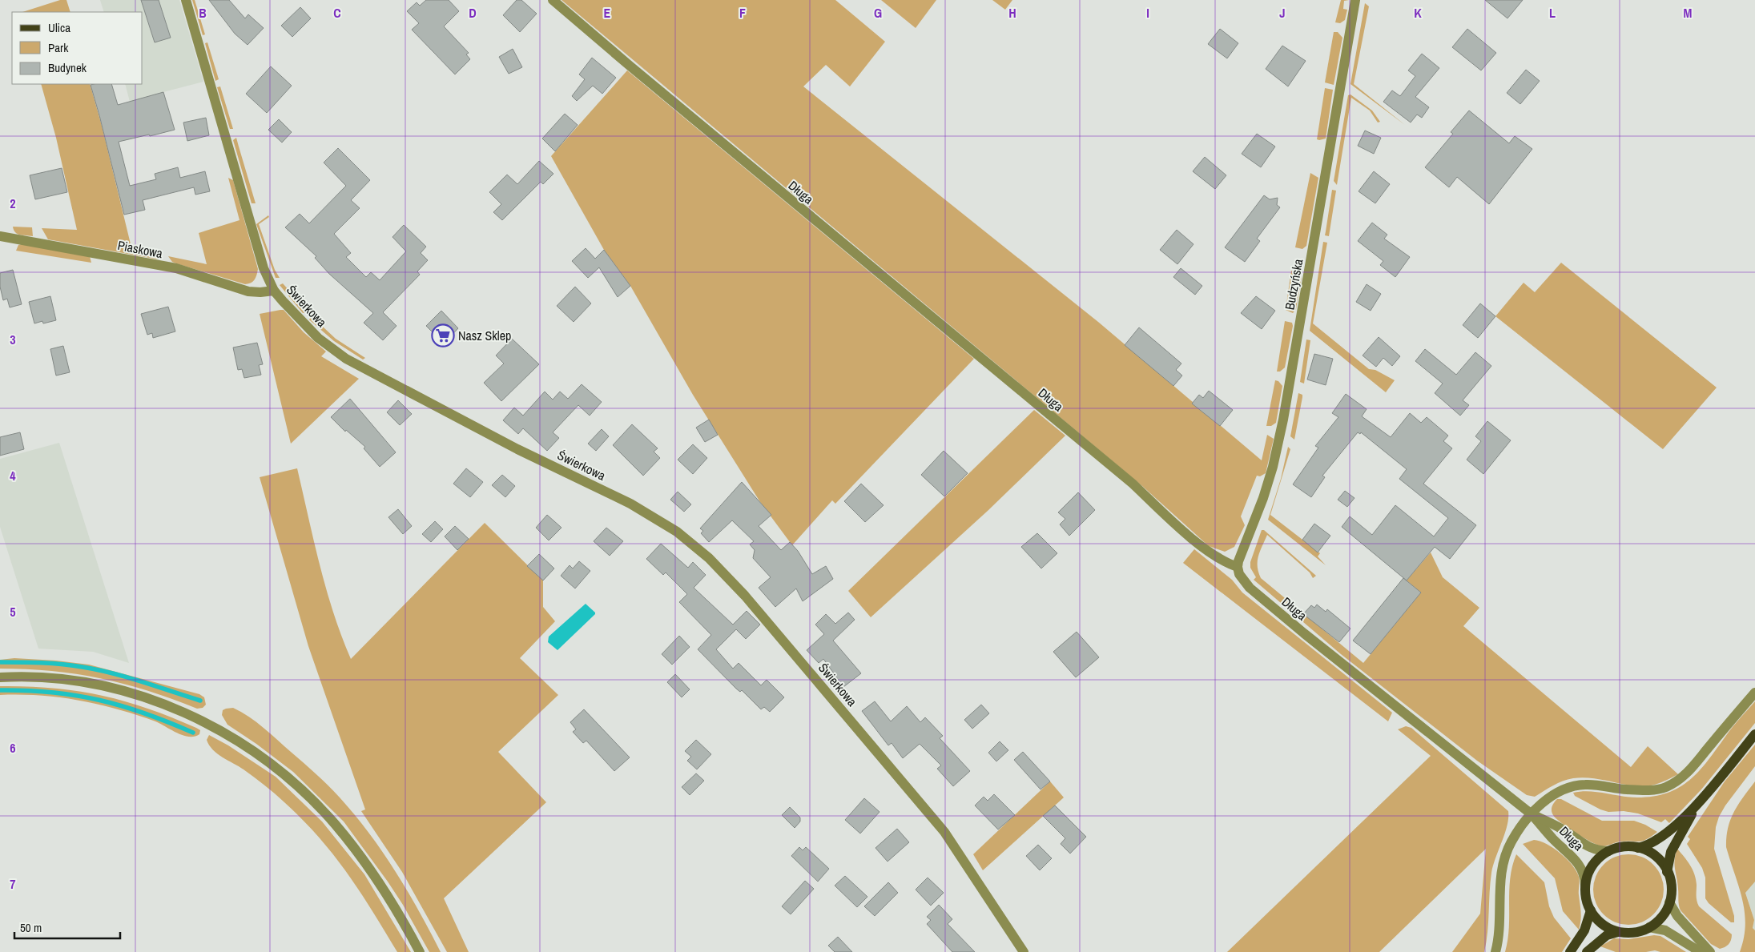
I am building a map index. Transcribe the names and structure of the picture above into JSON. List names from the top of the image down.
{
  "streets": {
    "street": [
      "Długa",
      "Piaskowa",
      "Budzyńska",
      "Świerkowa"
    ]
  },
  "crossings": [
    ["Długa", "Budzyńska"],
    ["Piaskowa", "Świerkowa"]
  ],
  "places": {
    "supermarket": ["Nasz Sklep"]
  },
  "legend": ["Ulica", "Park", "Budynek"],
  "scale_bar": "50 m",
  "grid": {
    "columns": [
      "B",
      "C",
      "D",
      "E",
      "F",
      "G",
      "H",
      "I",
      "J",
      "K",
      "L",
      "M"
    ],
    "rows": [
      "2",
      "3",
      "4",
      "5",
      "6",
      "7"
    ]
  }
}
